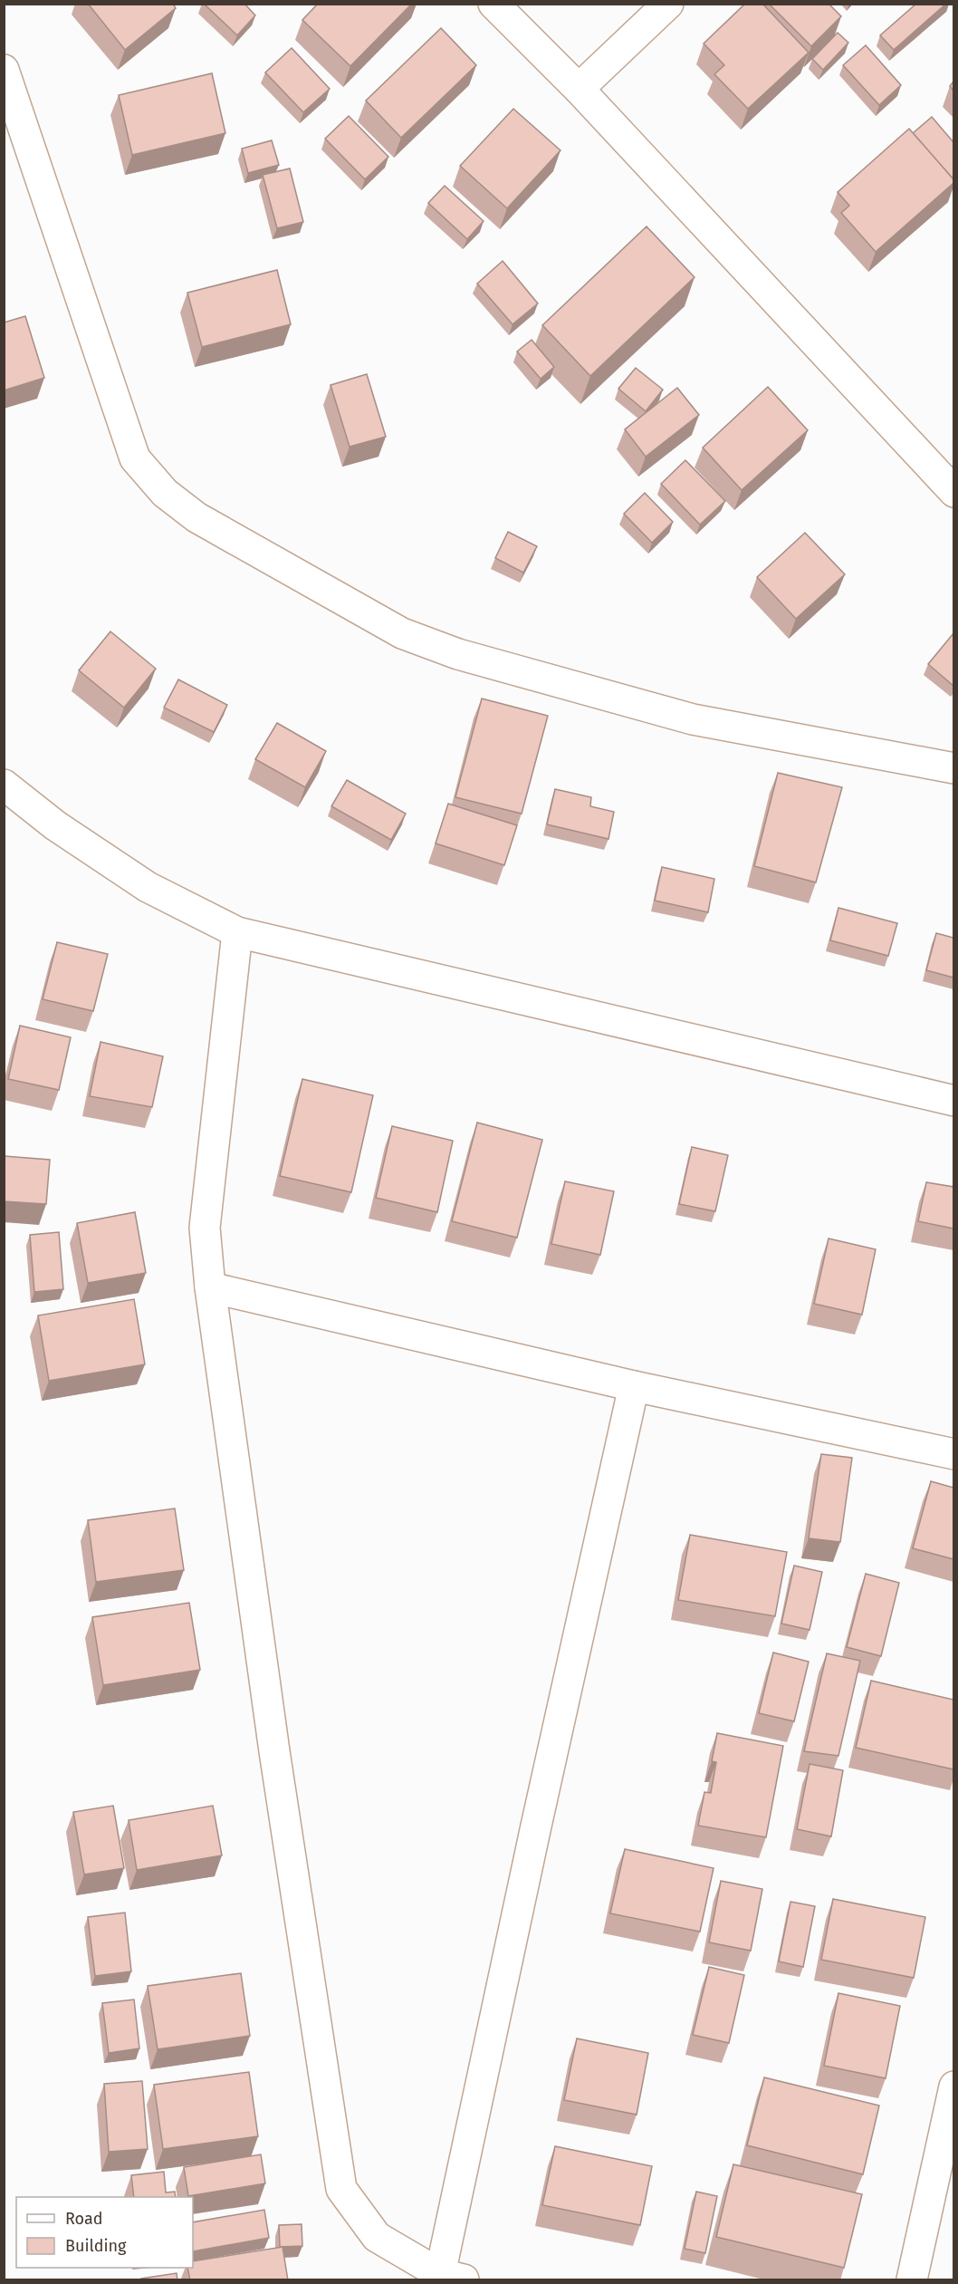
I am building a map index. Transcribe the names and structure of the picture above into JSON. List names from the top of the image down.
{
  "legend": ["Road", "Building"]
}
